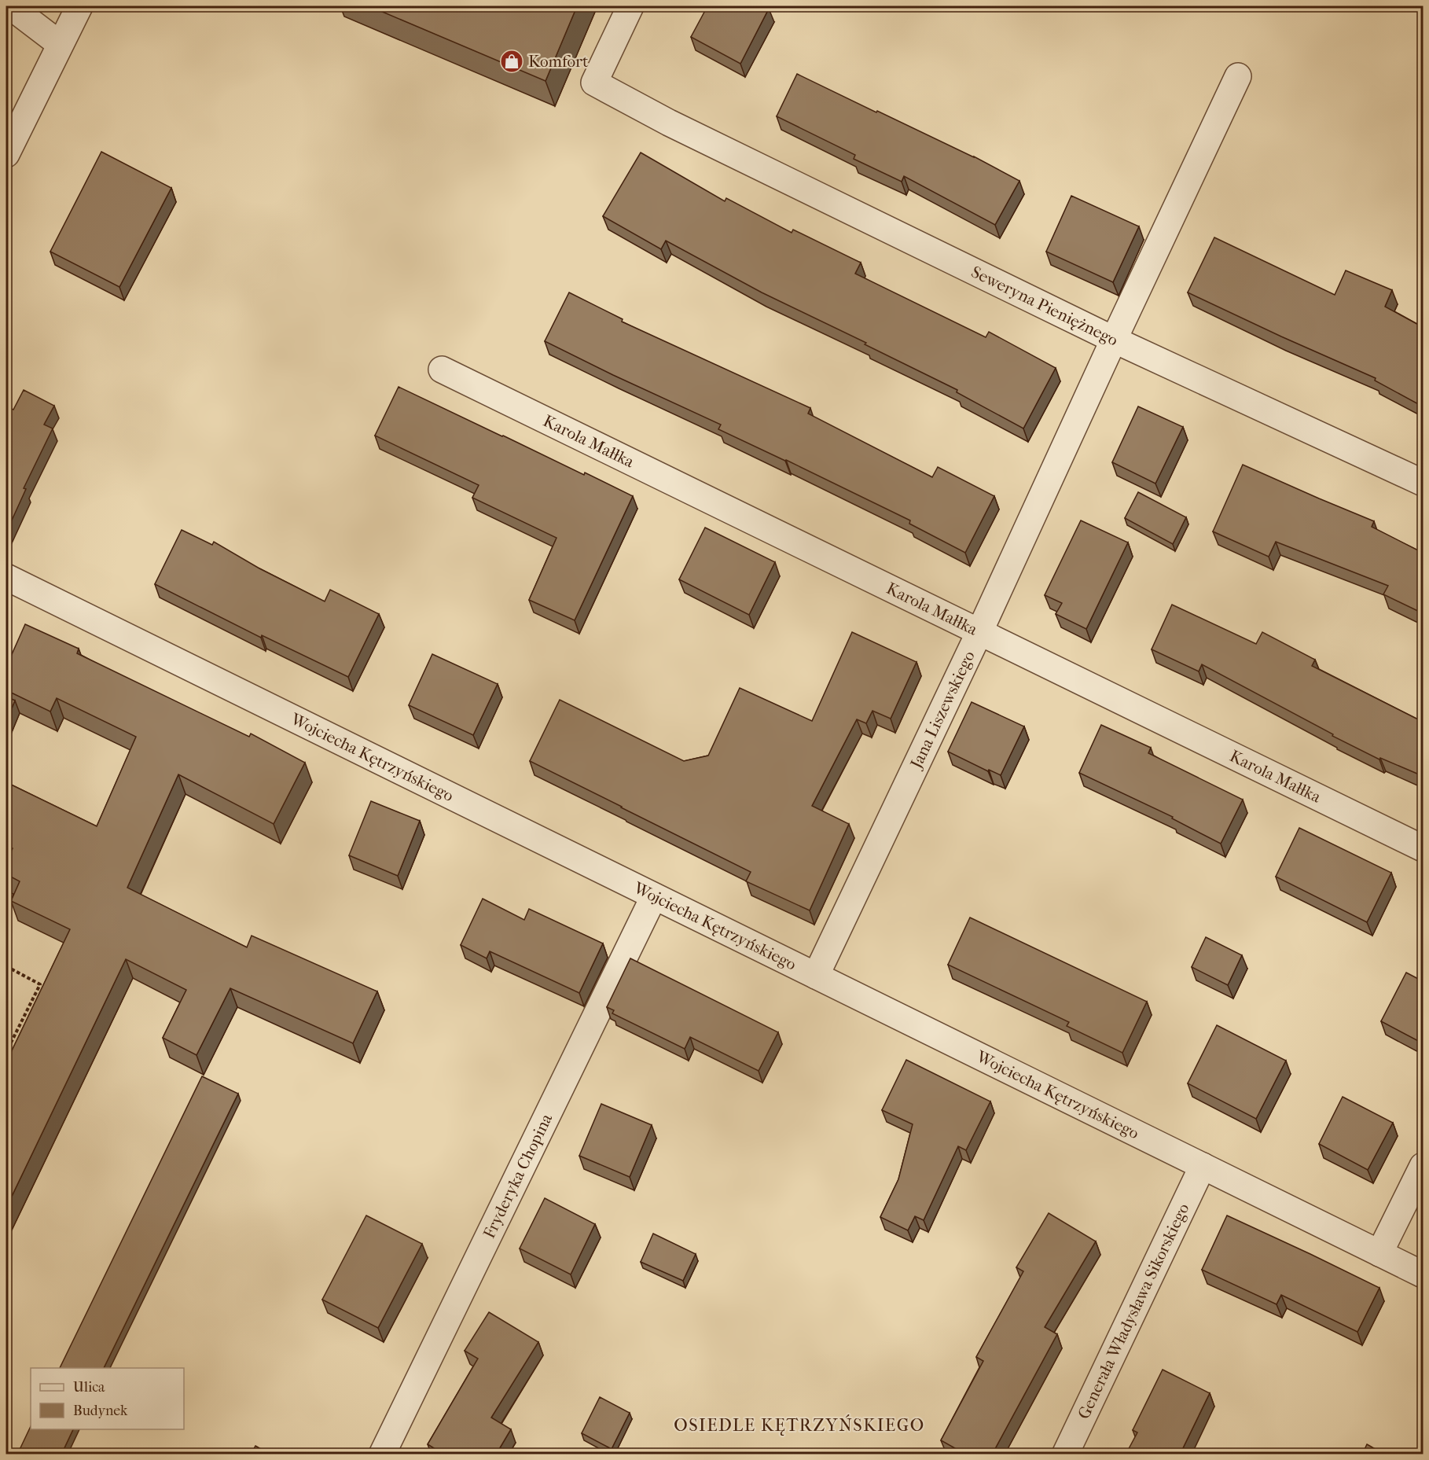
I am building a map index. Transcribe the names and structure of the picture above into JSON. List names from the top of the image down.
{
  "streets": {
    "street": [
      "Seweryna Pieniężnego",
      "Karola Małłka",
      "Jana Liszewskiego",
      "Wojciecha Kętrzyńskiego",
      "Fryderyka Chopina",
      "Generała Władysława Sikorskiego"
    ]
  },
  "crossings": [
    ["Seweryna Pieniężnego", "Jana Liszewskiego"],
    ["Karola Małłka", "Jana Liszewskiego"],
    ["Jana Liszewskiego", "Wojciecha Kętrzyńskiego"],
    ["Wojciecha Kętrzyńskiego", "Fryderyka Chopina"],
    ["Wojciecha Kętrzyńskiego", "Generała Władysława Sikorskiego"]
  ],
  "districts": ["OSIEDLE KĘTRZYŃSKIEGO"],
  "places": {
    "shop": ["Komfort"]
  },
  "legend": ["Ulica", "Budynek"]
}
